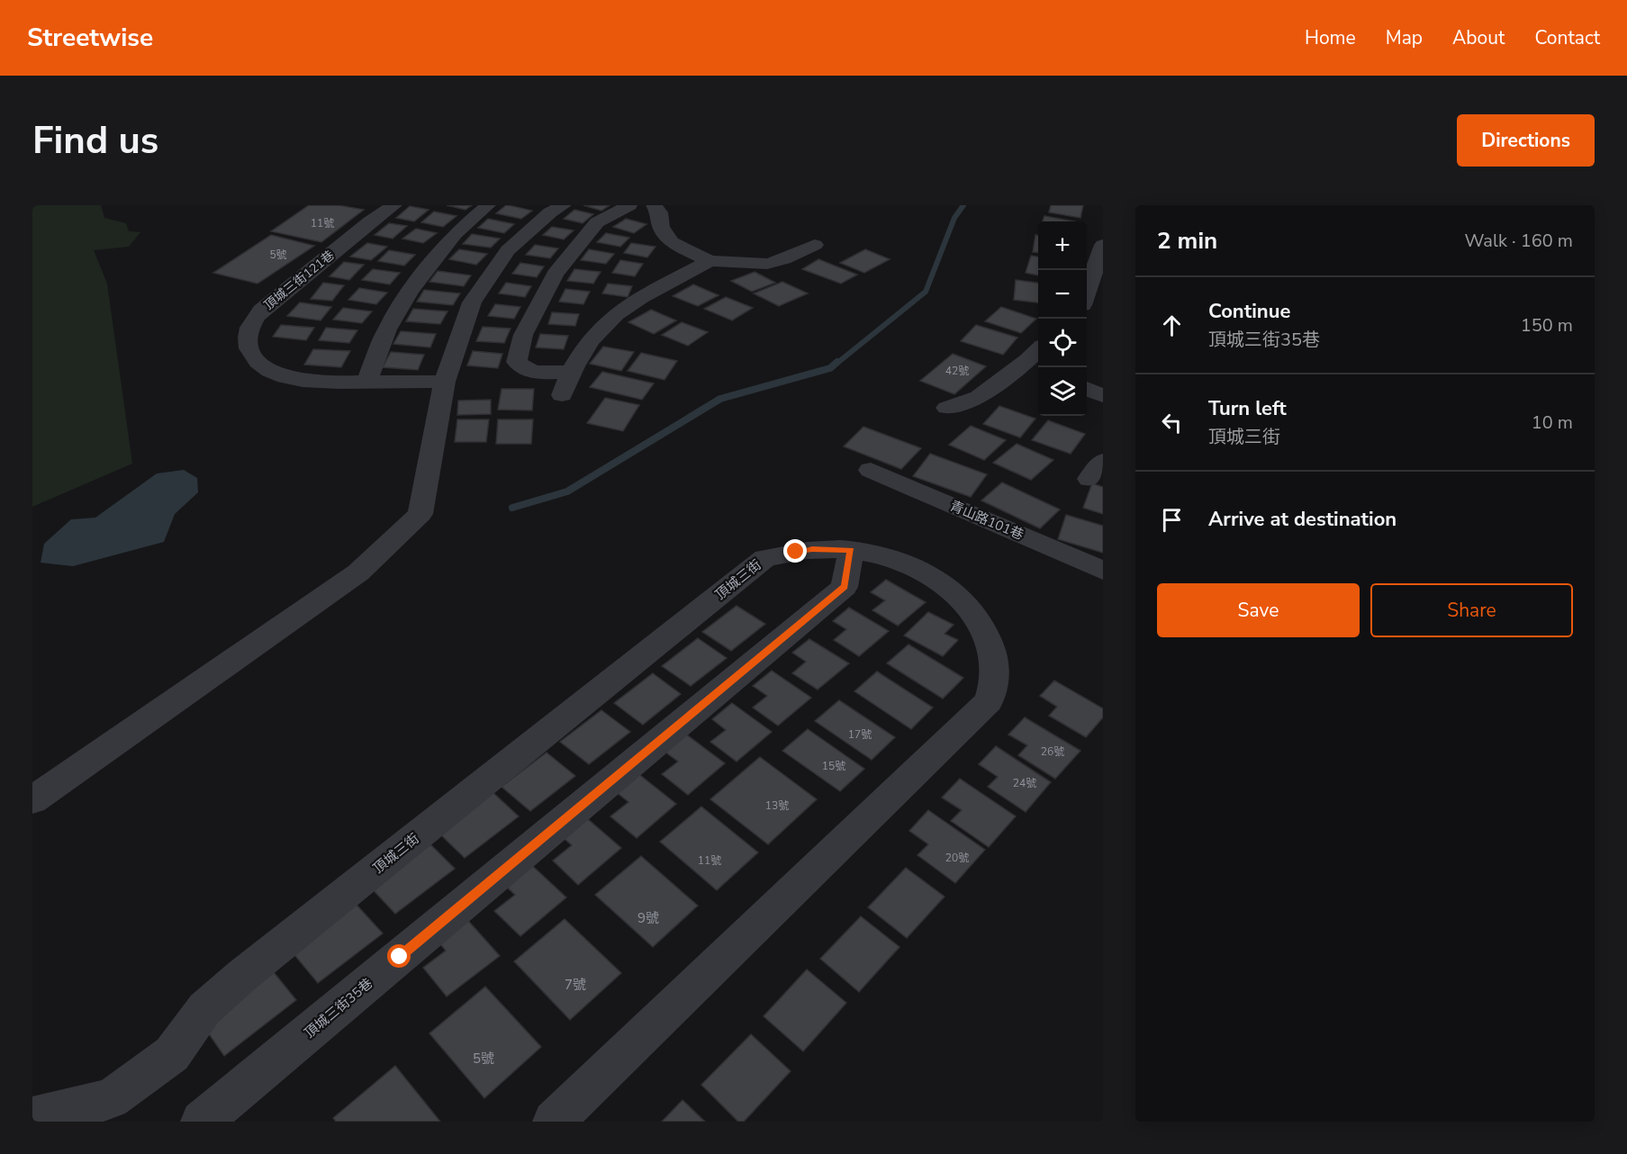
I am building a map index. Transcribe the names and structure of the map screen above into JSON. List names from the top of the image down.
{
  "streets": {
    "lane": [
      "頂城三街121巷",
      "青山路101巷",
      "頂城三街",
      "頂城三街35巷"
    ]
  },
  "crossings": [
    ["頂城三街", "頂城三街35巷"]
  ],
  "house_numbers": [
    "11號",
    "5號",
    "42號",
    "17號",
    "26號",
    "15號",
    "24號",
    "13號",
    "20號",
    "11號",
    "9號",
    "7號",
    "5號"
  ],
  "page": {
    "header": "Streetwise",
    "nav": [
      "Home",
      "Map",
      "About",
      "Contact"
    ],
    "buttons": [
      "Directions",
      ["Save", "Share"]
    ],
    "title": "Find us",
    "heading": ["2 min", "Walk · 160 m"],
    "map_buttons": ["+", "−"],
    "list": [
      ["Continue", "頂城三街35巷", "150 m"],
      ["Turn left", "頂城三街", "10 m"],
      "Arrive at destination"
    ]
  }
}
